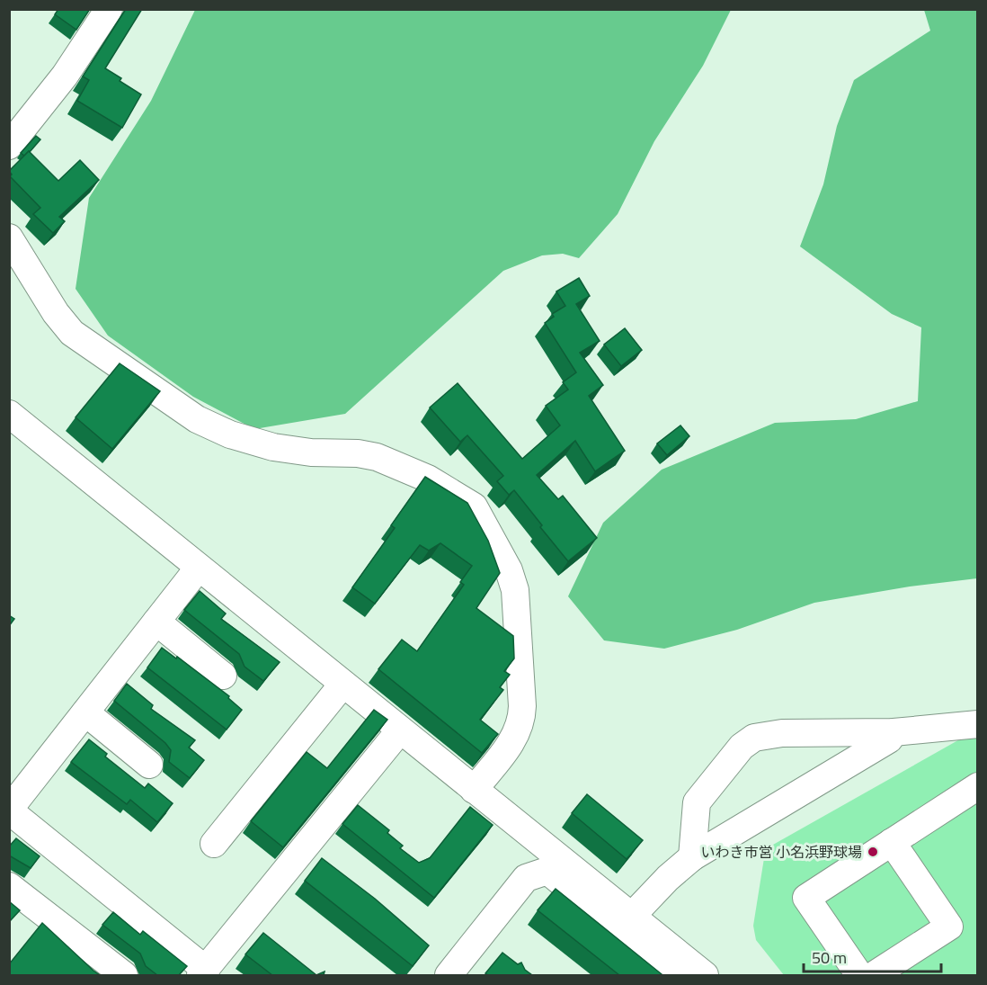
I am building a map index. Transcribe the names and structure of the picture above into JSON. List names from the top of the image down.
{
  "places": ["いわき市営 小名浜野球場"],
  "scale_bar": "50 m"
}
